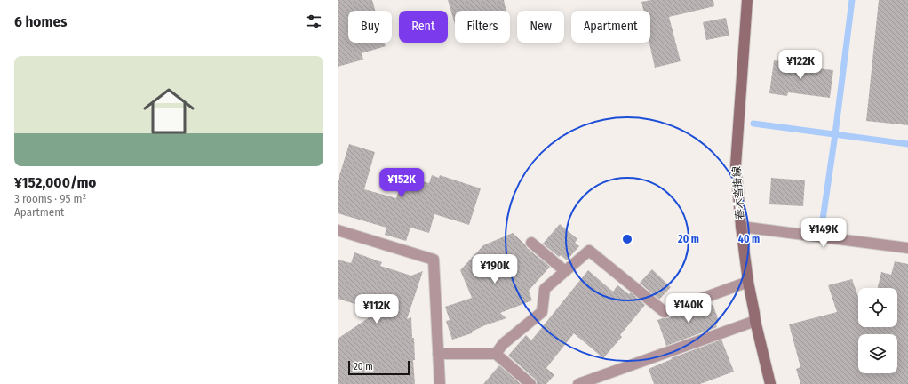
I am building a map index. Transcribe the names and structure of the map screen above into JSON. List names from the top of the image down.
{
  "streets": {
    "main road": ["春木沓掛線"]
  },
  "scale_bar": "20 m",
  "page": {
    "heading": "6 homes",
    "chip": [
      "Buy",
      "Rent",
      "Filters",
      "New",
      "Apartment"
    ],
    "list": [
      {
        "name": "¥152,000/mo",
        "note": "3 rooms · 95 m² · Apartment"
      }
    ],
    "price": [
      "¥122K",
      "¥152K",
      "¥149K",
      "¥190K",
      "¥140K",
      "¥112K"
    ],
    "scale": "20 m"
  },
  "rings": ["20 m", "40 m"]
}
